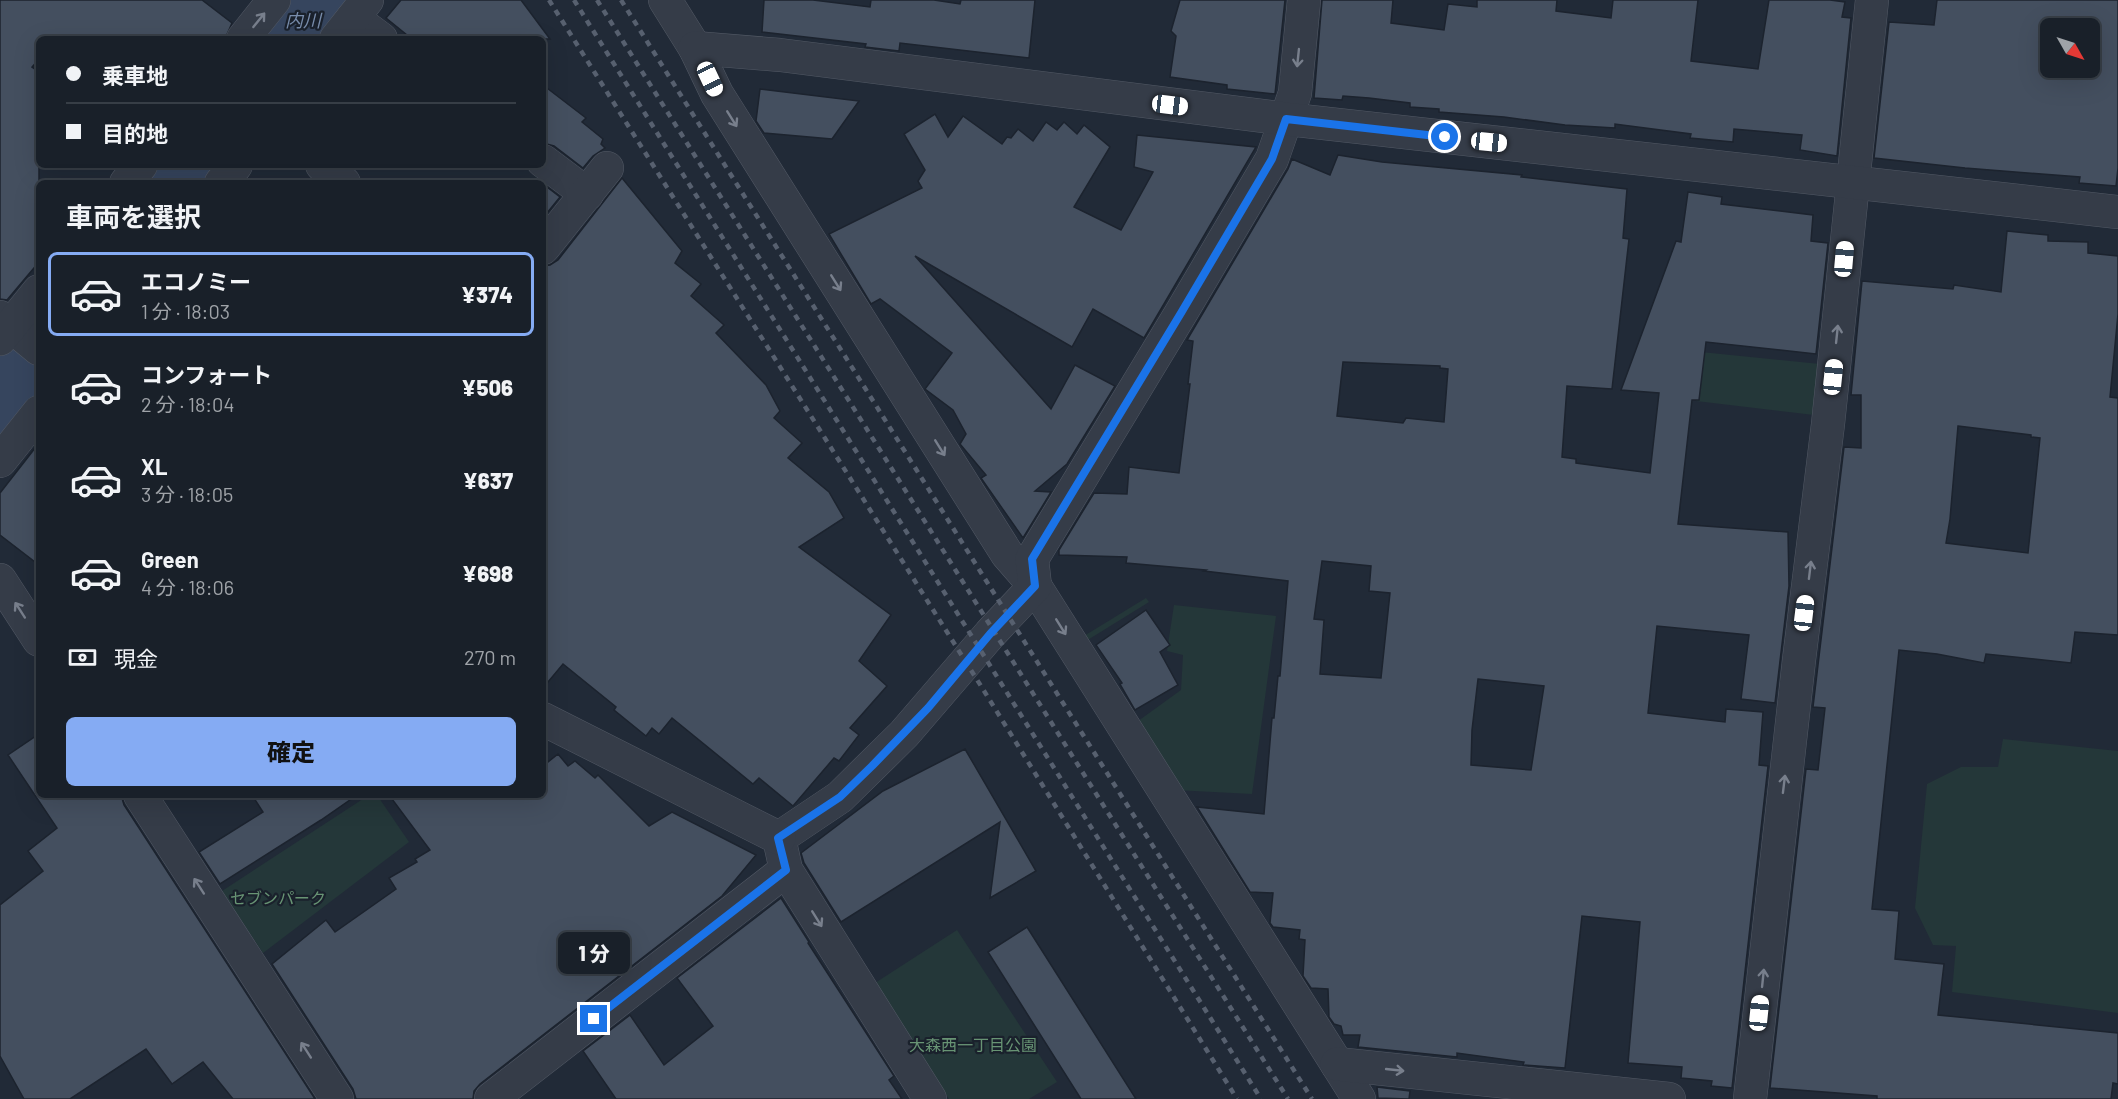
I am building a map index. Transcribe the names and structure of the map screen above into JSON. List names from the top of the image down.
{
  "water": ["内川"],
  "parks": ["セブンパーク", "大森西一丁目公園"],
  "north": "bottom right",
  "page": {
    "banner": ["乗車地", "目的地"],
    "heading": "車両を選択",
    "list": [
      {
        "name": "エコノミー",
        "note": "1 分 · 18:03",
        "value": "¥374"
      },
      {
        "name": "コンフォート",
        "note": "2 分 · 18:04",
        "value": "¥506"
      },
      {
        "name": "XL",
        "note": "3 分 · 18:05",
        "value": "¥637"
      },
      {
        "name": "Green",
        "note": "4 分 · 18:06",
        "value": "¥698"
      }
    ],
    "pay": ["現金", "270 m"],
    "buttons": "確定",
    "bubble": "1 分"
  }
}
